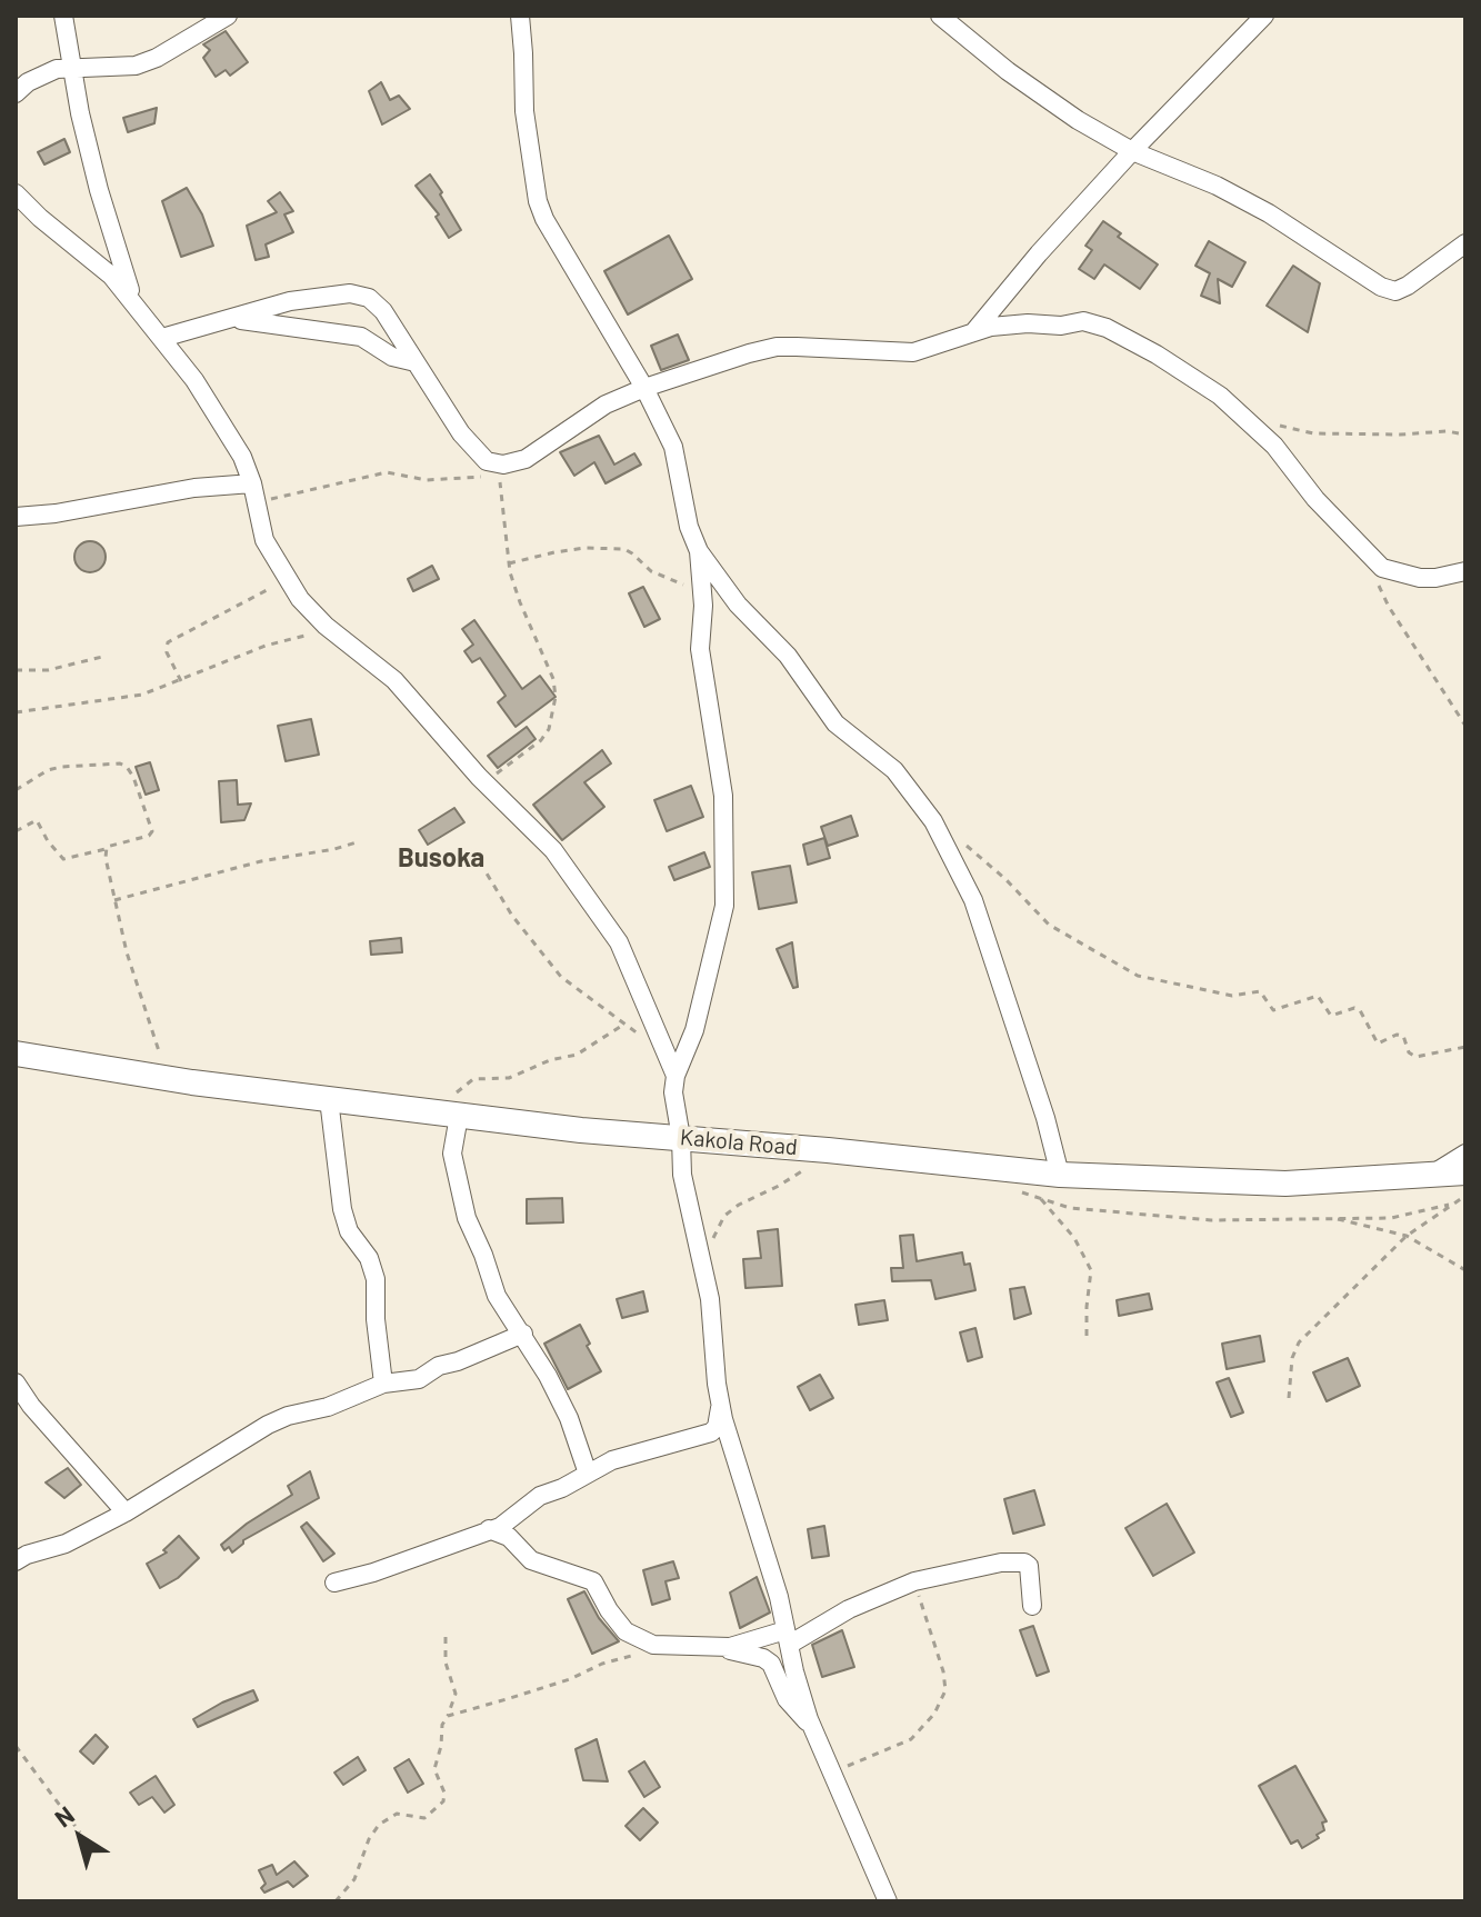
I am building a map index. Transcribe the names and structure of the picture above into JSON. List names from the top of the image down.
{
  "streets": {
    "main road": ["Kakola Road"]
  },
  "districts": ["Busoka"],
  "north": "top left"
}
